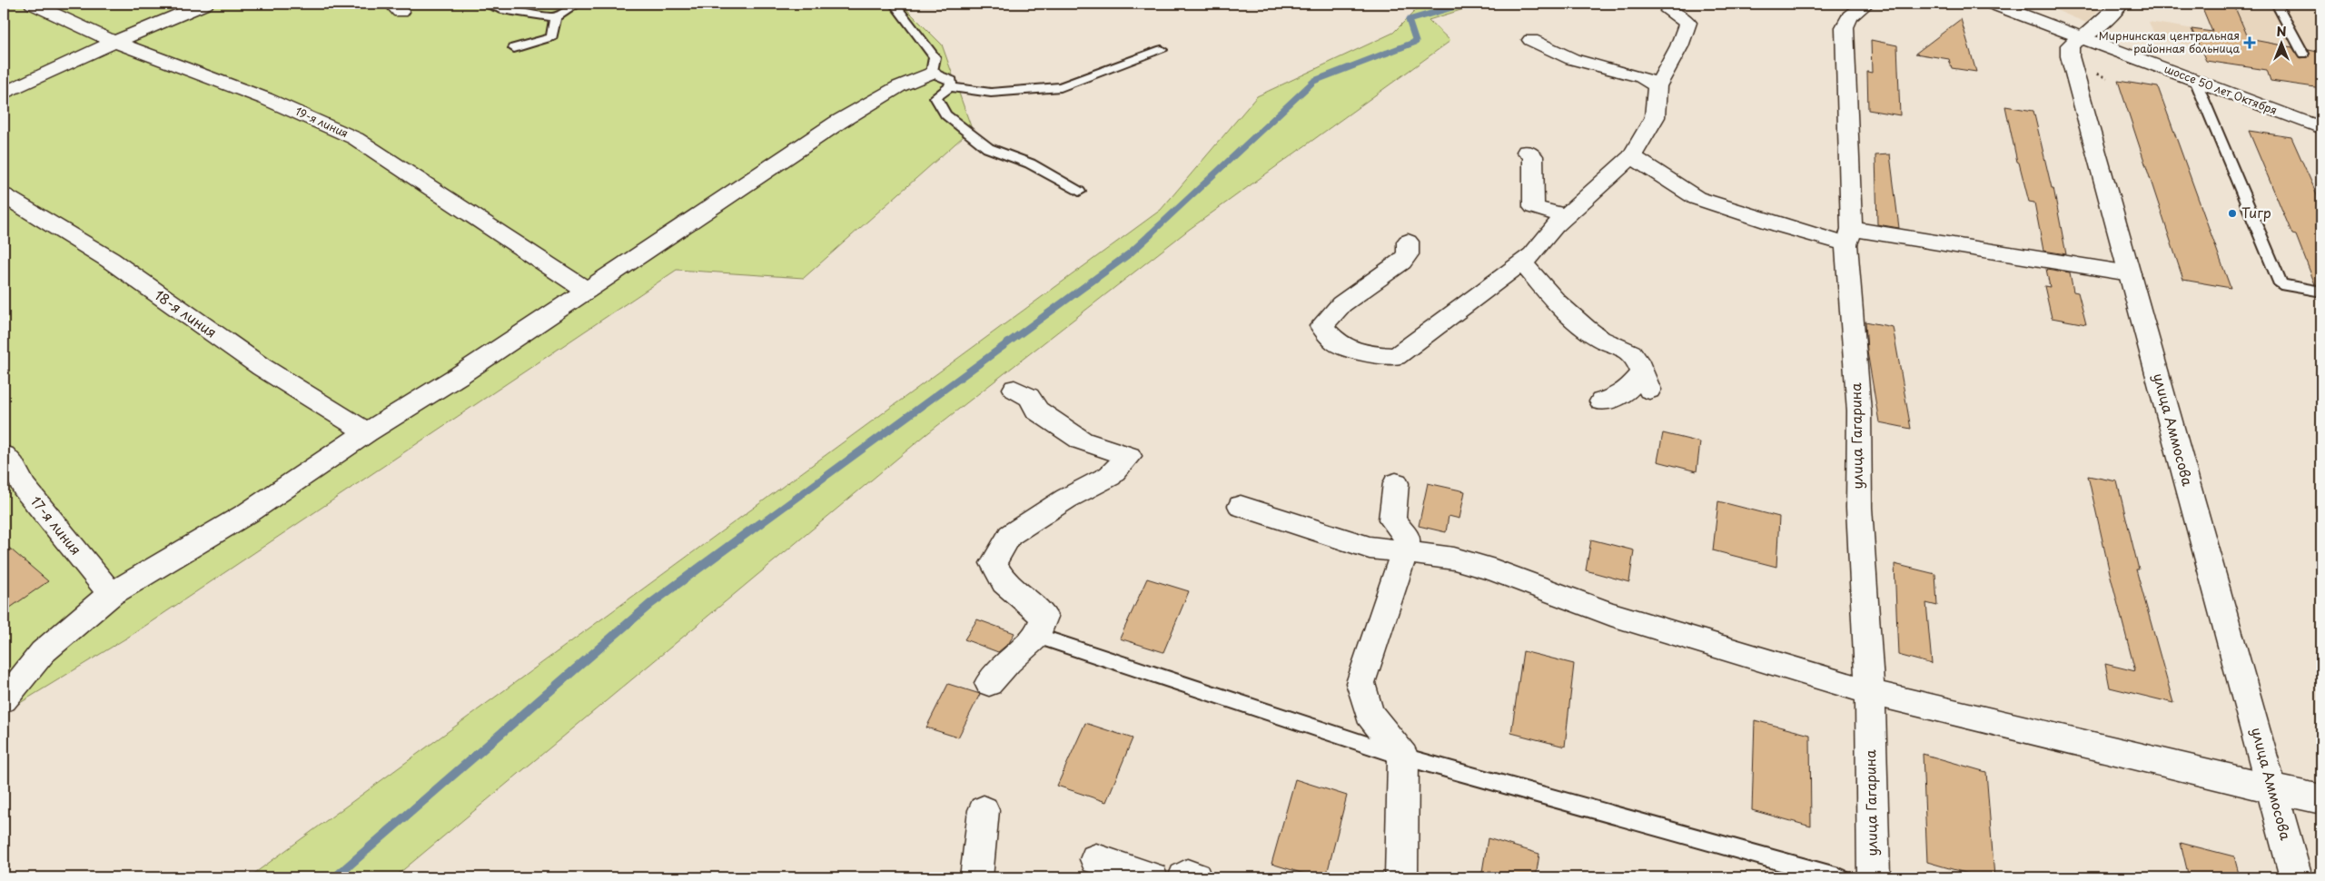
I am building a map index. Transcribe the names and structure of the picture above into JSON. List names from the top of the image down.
{
  "streets": {
    "street": [
      "шоссе 50 лет Октября",
      "19-я линия",
      "18-я линия",
      "улица Аммосова",
      "улица Гагарина",
      "17-я линия"
    ]
  },
  "crossings": [
    ["шоссе 50 лет Октября", "улица Аммосова"]
  ],
  "places": {
    "health": ["Мирнинская центральная районная больница"],
    "other": ["Тигр"]
  },
  "north": "top"
}
